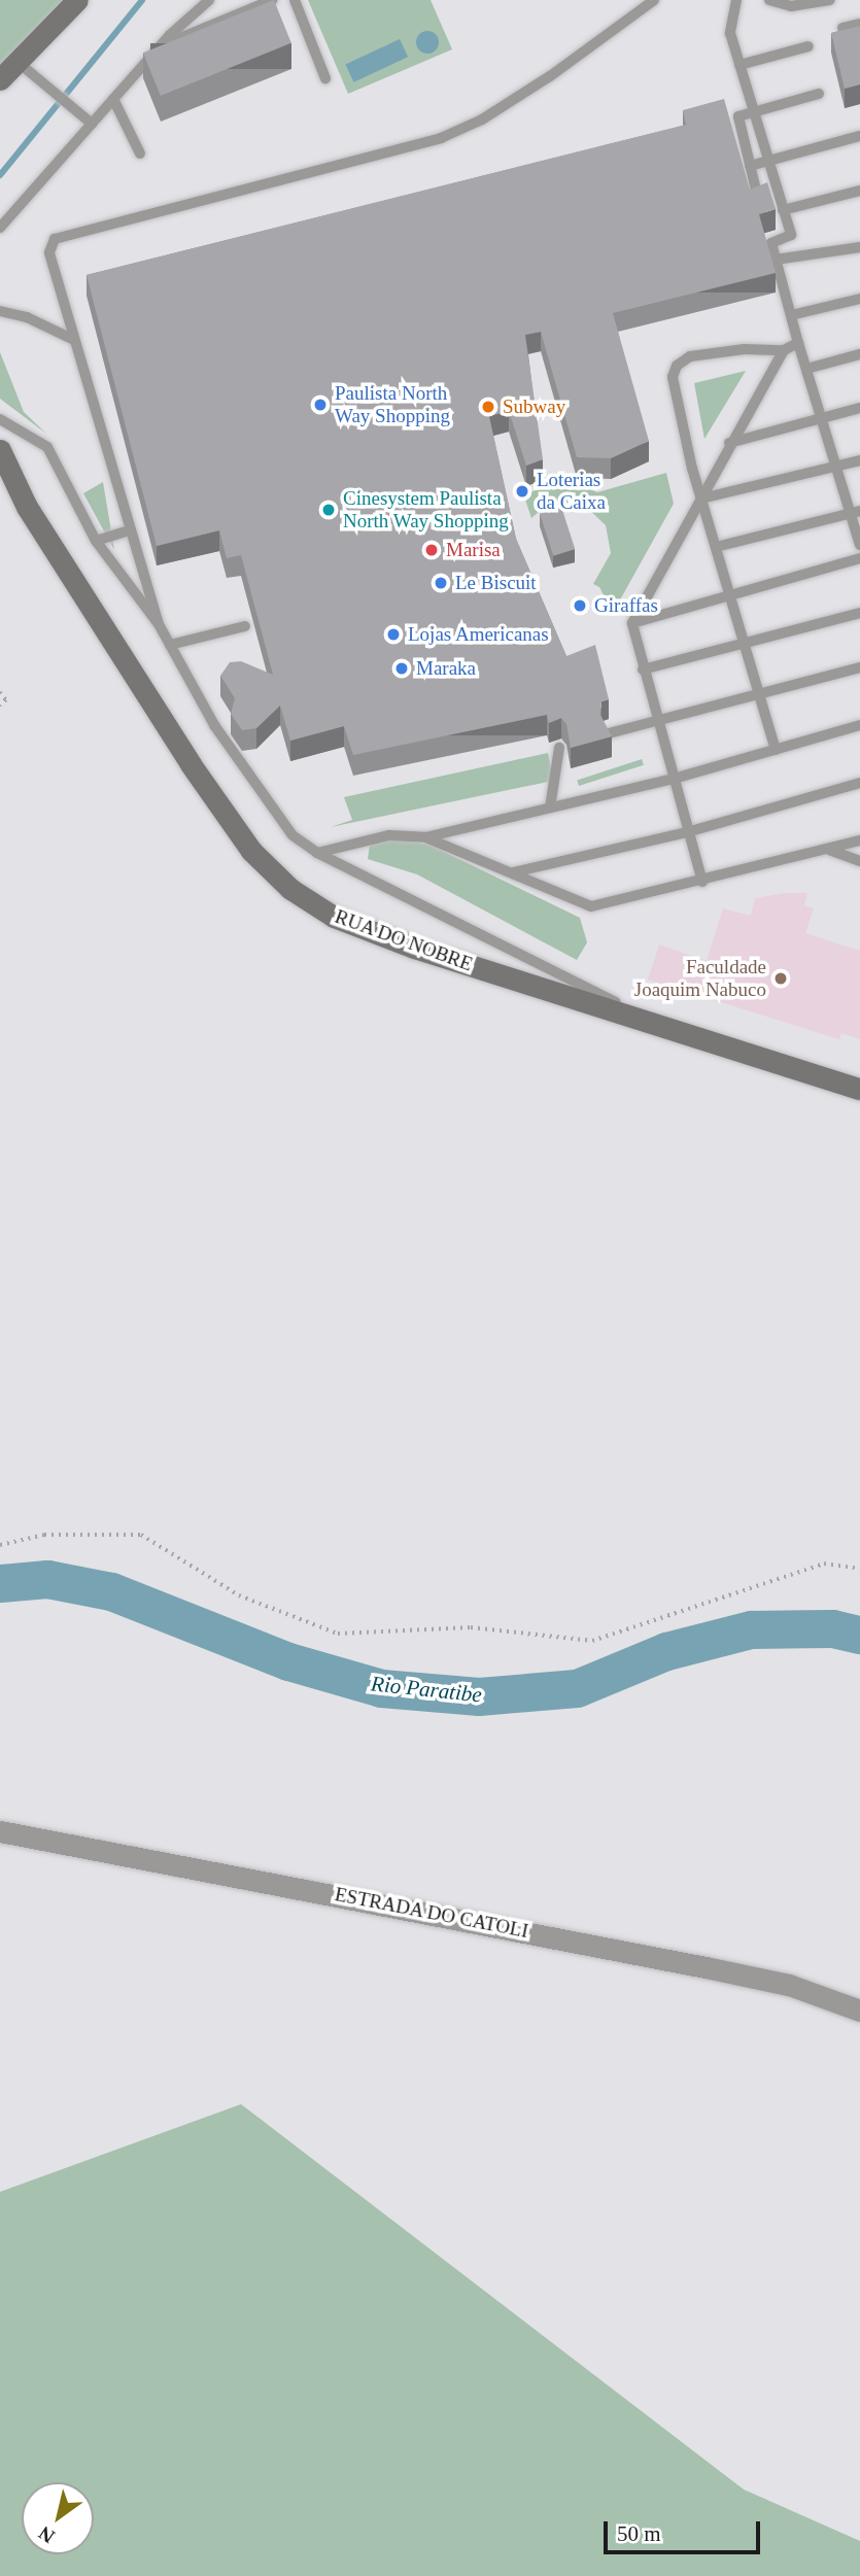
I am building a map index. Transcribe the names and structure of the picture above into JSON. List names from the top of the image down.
{
  "streets": {
    "main road": ["RUA DO NOBRE"],
    "street": ["ESTRADA DO CATOLI"]
  },
  "water": ["Rio Paratibe"],
  "places": [
    "Paulista North Way Shopping",
    "Subway",
    "Loterias da Caixa",
    "Cinesystem Paulista North Way Shopping",
    "Marisa",
    "Le Biscuit",
    "Giraffas",
    "Lojas Americanas",
    "Maraka",
    "Faculdade Joaquim Nabuco"
  ],
  "scale_bar": "50 m",
  "north": "bottom left"
}
